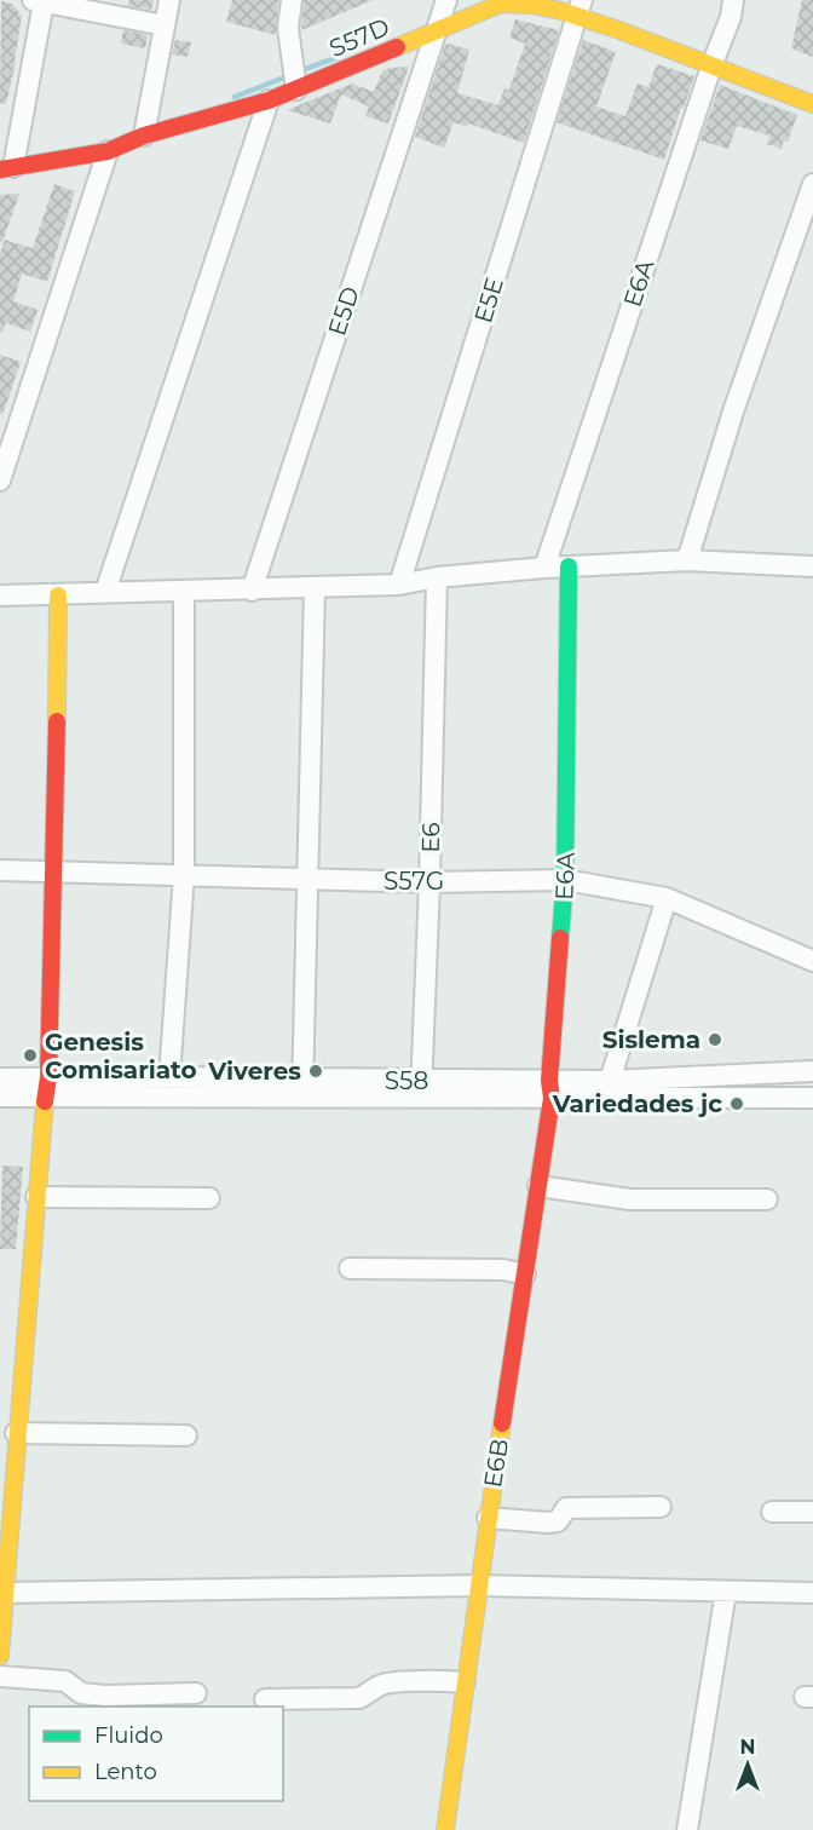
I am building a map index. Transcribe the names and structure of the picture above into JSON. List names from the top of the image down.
{
  "streets": {
    "street": [
      "S57D",
      "E6A",
      "E5E",
      "E5D",
      "E6",
      "S57G",
      "S58",
      "E6B"
    ]
  },
  "crossings": [
    ["S57D", "E6A"],
    ["S57D", "E5E"],
    ["S57D", "E5D"],
    ["E6A", "S57G"],
    ["E6A", "S58"],
    ["E6A", "E6B"],
    ["E6", "S57G"],
    ["E6", "S58"],
    ["S58", "E6B"]
  ],
  "places": [
    "Sislema",
    "Genesis Comisariato",
    "Viveres",
    "Variedades jc"
  ],
  "legend": ["Fluido", "Lento"],
  "north": "top"
}
